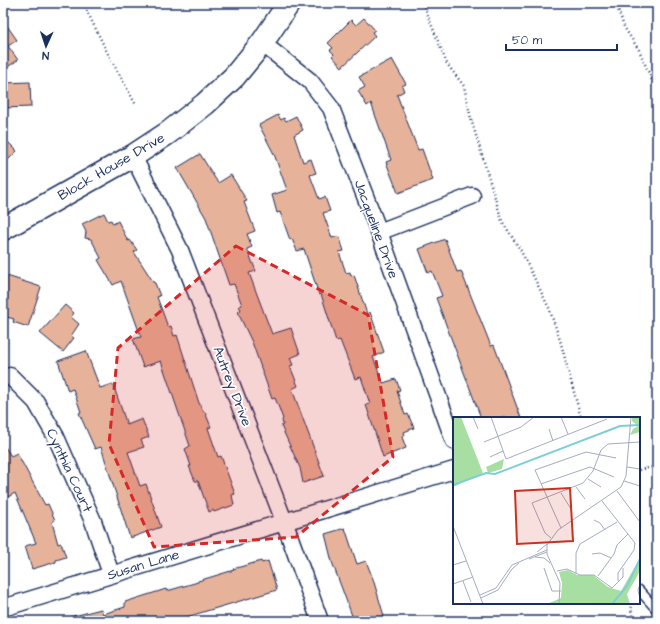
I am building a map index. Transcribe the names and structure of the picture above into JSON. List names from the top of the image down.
{
  "streets": {
    "street": [
      "Block House Drive",
      "Jacqueline Drive",
      "Autrey Drive",
      "Cynthia Court",
      "Susan Lane"
    ]
  },
  "crossings": [
    ["Block House Drive", "Jacqueline Drive"],
    ["Block House Drive", "Autrey Drive"],
    ["Autrey Drive", "Susan Lane"],
    ["Cynthia Court", "Susan Lane"]
  ],
  "scale_bar": "50 m",
  "north": "bottom"
}
